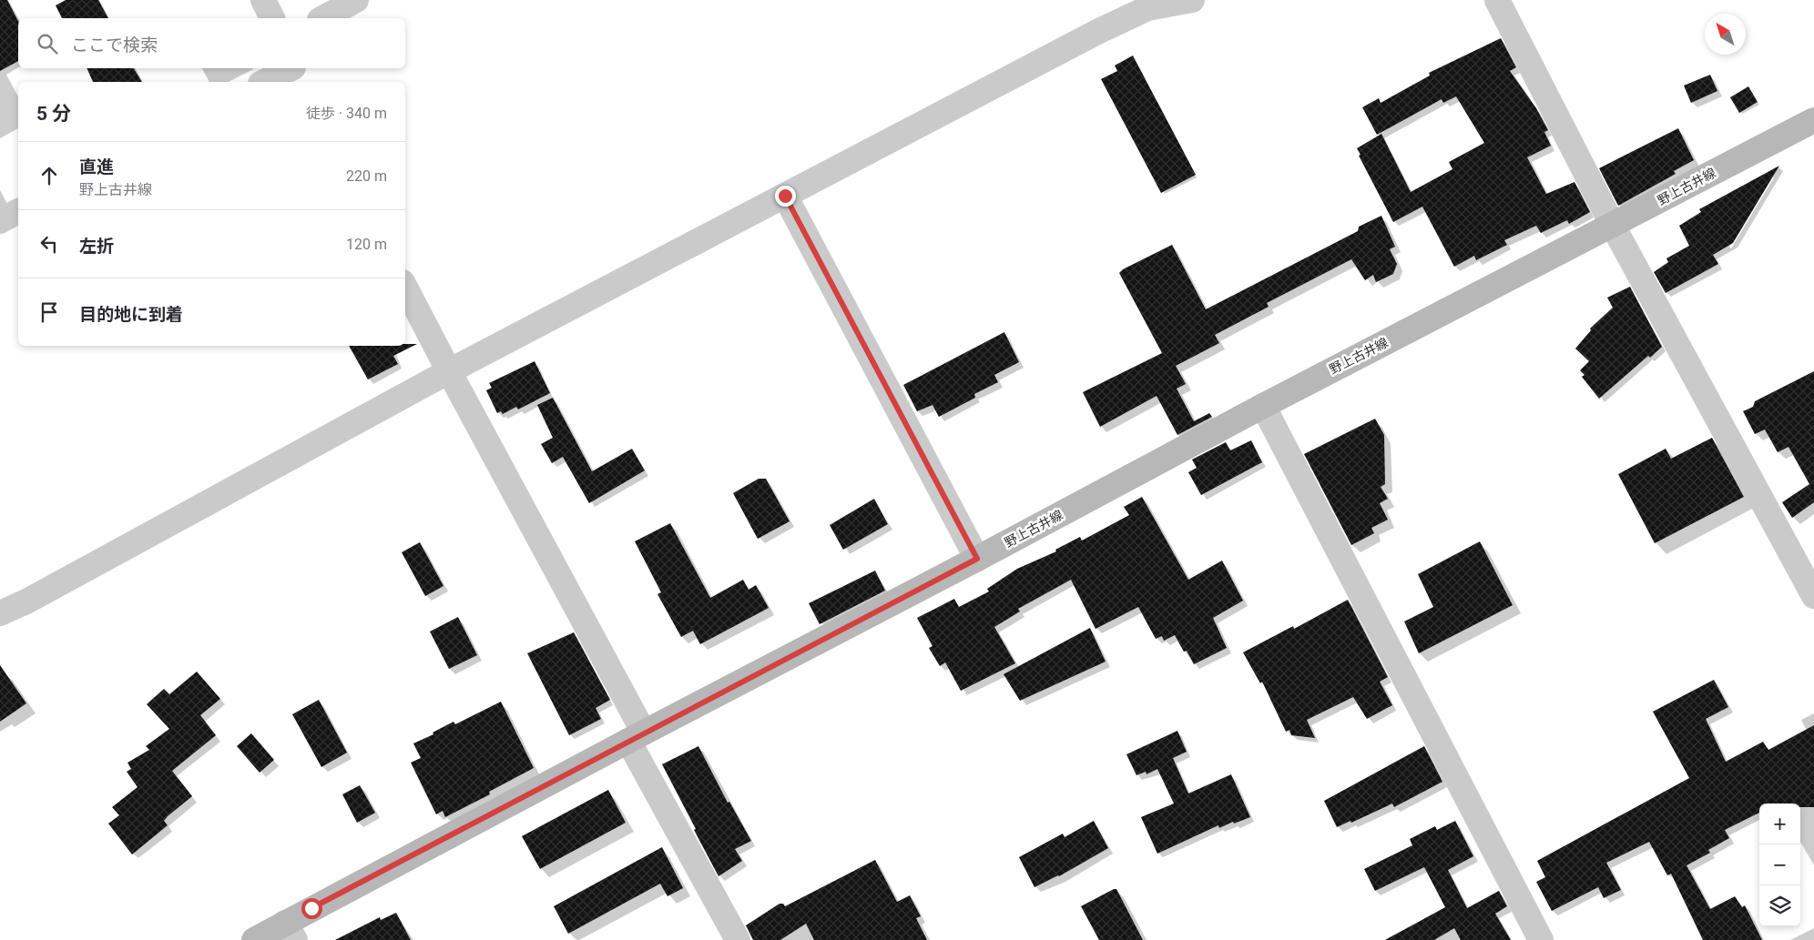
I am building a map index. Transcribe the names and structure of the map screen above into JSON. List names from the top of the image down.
{
  "streets": {
    "main road": ["野上古井線"]
  },
  "north": "top left",
  "page": {
    "search": "ここで検索",
    "heading": ["5 分", "徒歩 · 340 m"],
    "list": [
      ["直進", "野上古井線", "220 m"],
      ["左折", "120 m"],
      "目的地に到着"
    ],
    "map_buttons": ["+", "−"]
  }
}
